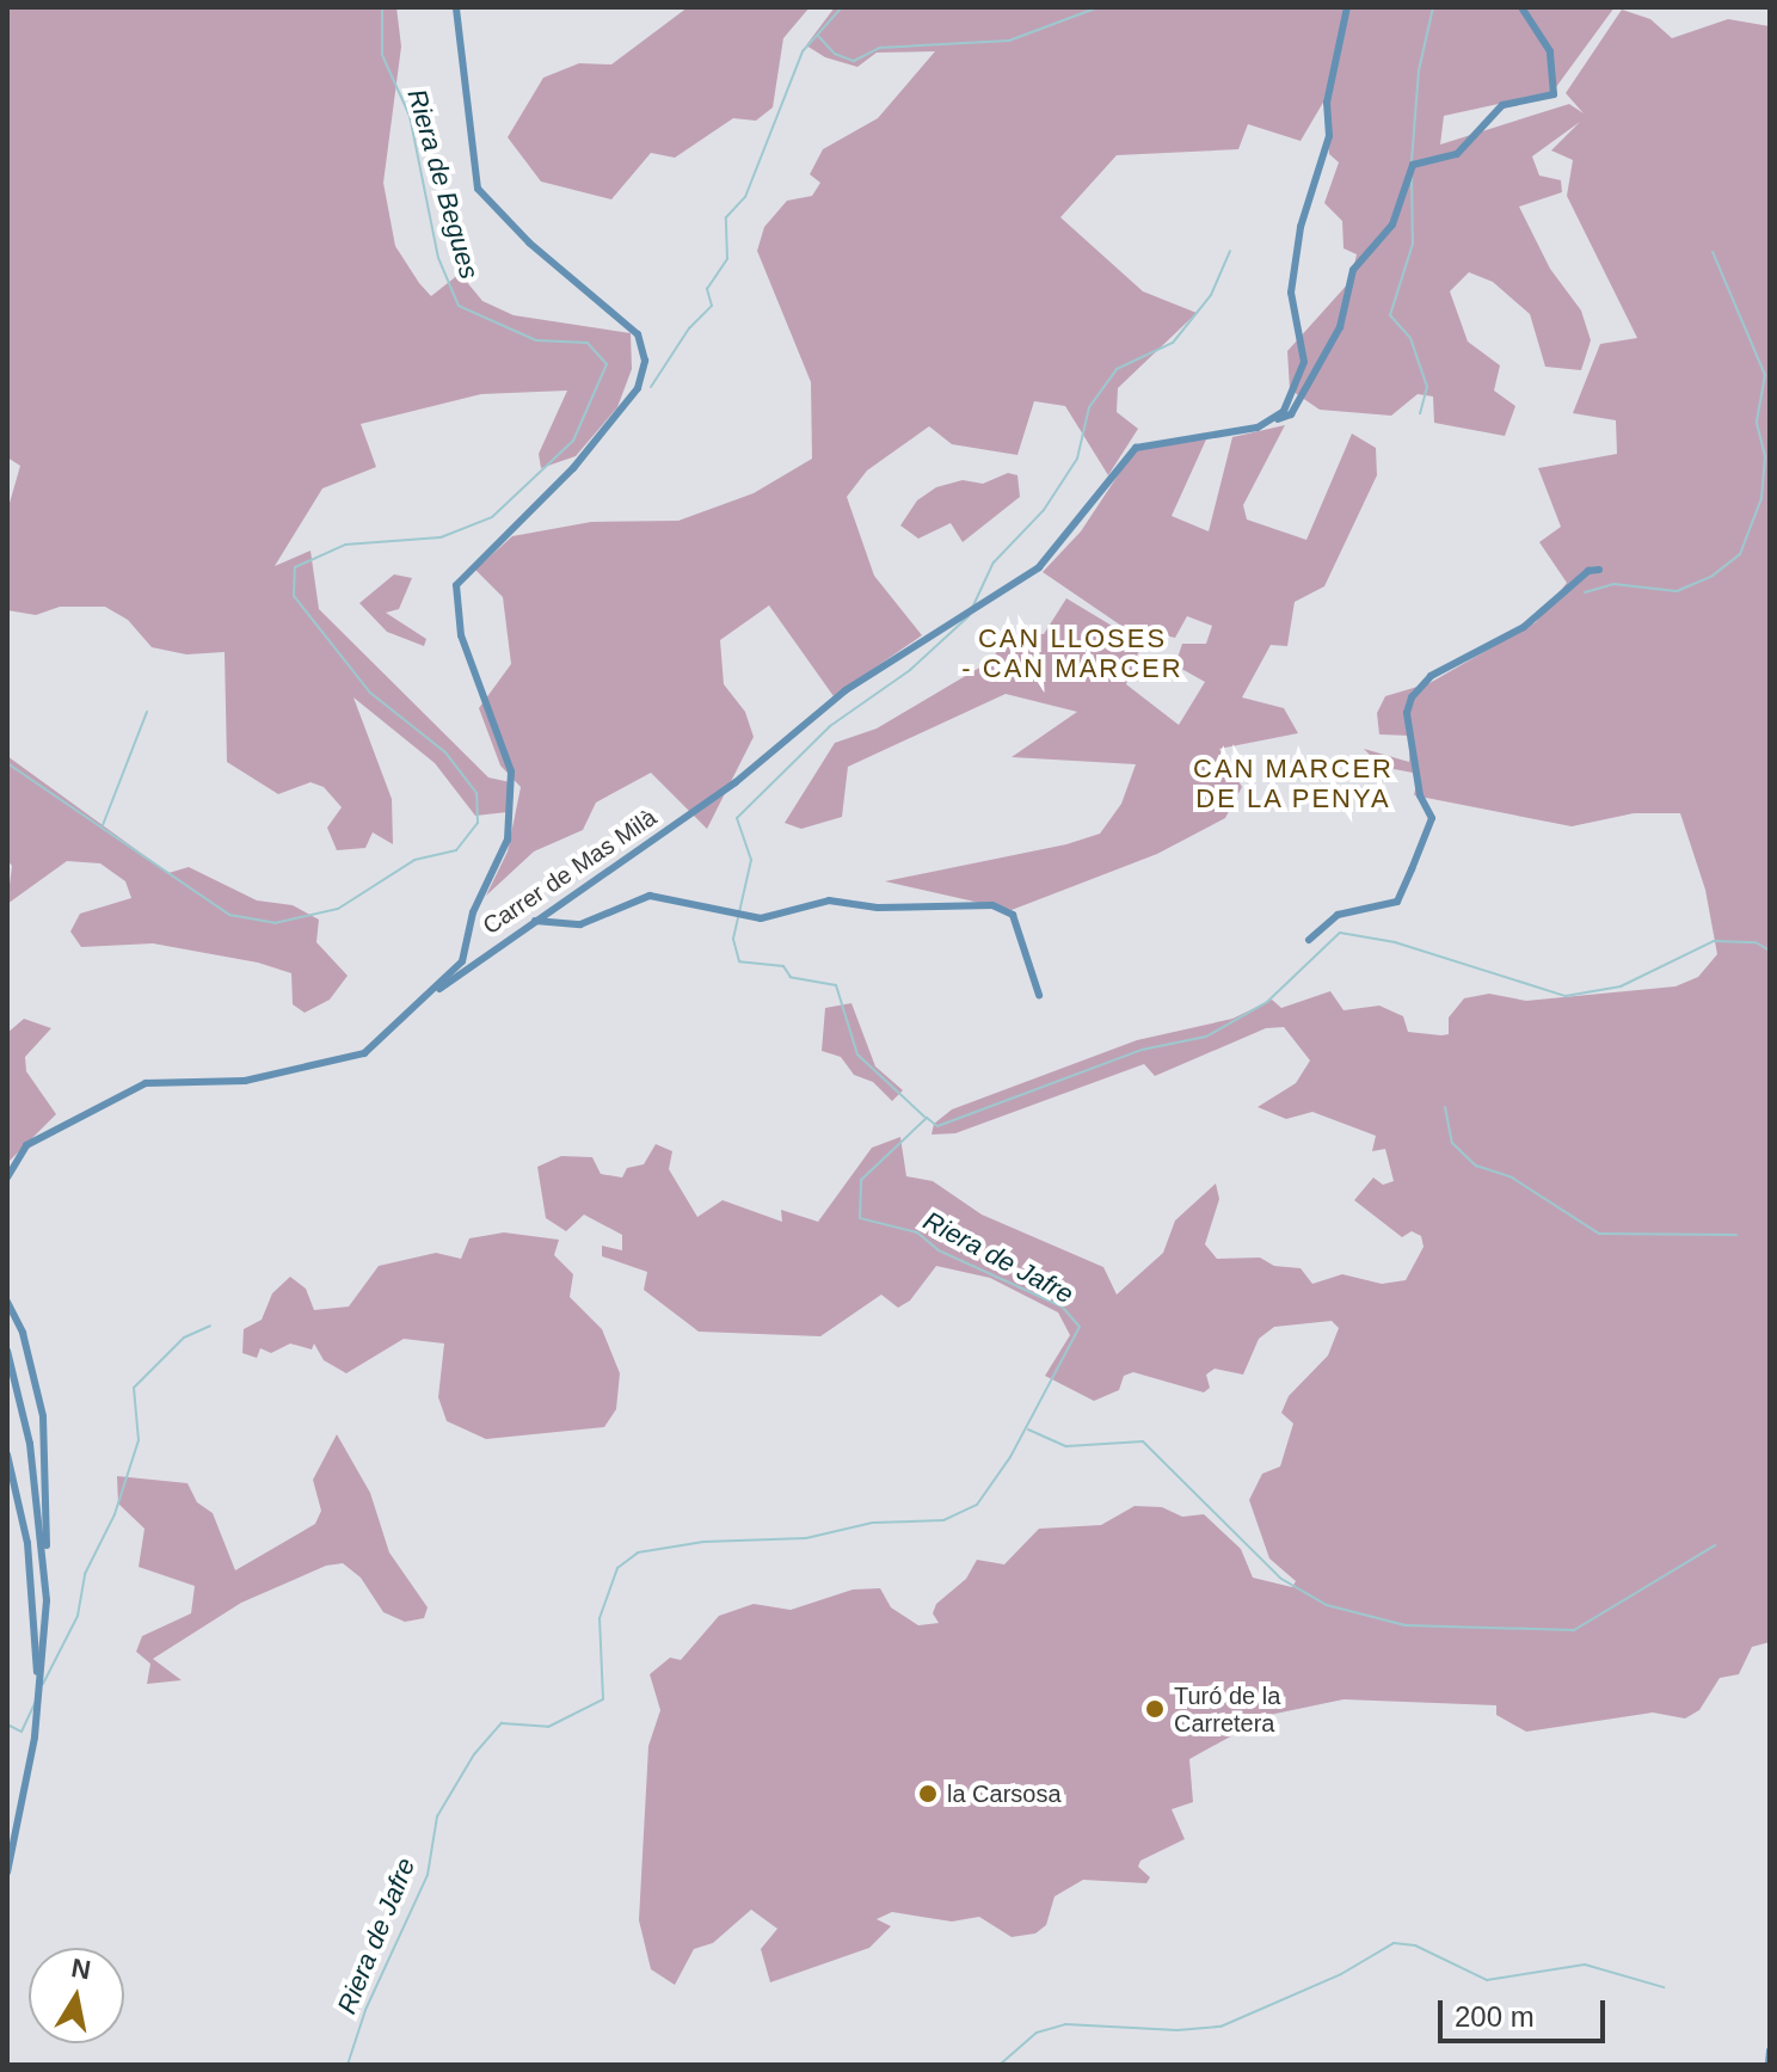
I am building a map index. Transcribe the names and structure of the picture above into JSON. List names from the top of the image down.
{
  "streets": {
    "street": ["Carrer de Mas Milà"]
  },
  "districts": ["CAN LLOSES - CAN MARCER", "CAN MARCER DE LA PENYA"],
  "water": ["Riera de Begues", "Riera de Jafre"],
  "places": ["Turó de la Carretera", "la Carsosa"],
  "scale_bar": "200 m",
  "north": "top"
}
